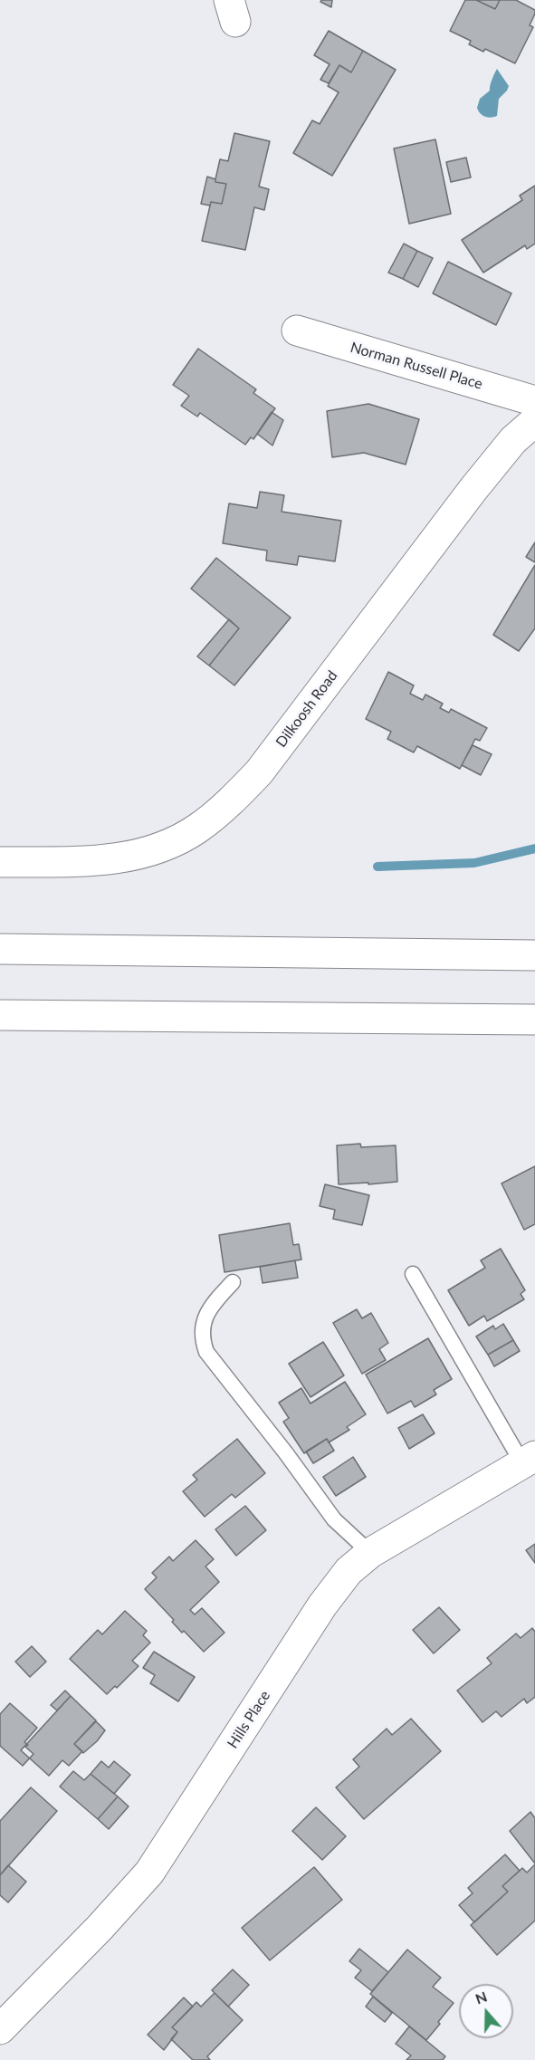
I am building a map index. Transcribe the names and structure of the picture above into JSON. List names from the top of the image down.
{
  "streets": {
    "main road": ["Norman Russell Place", "Dilkoosh Road", "Hills Place"]
  },
  "north": "top"
}
